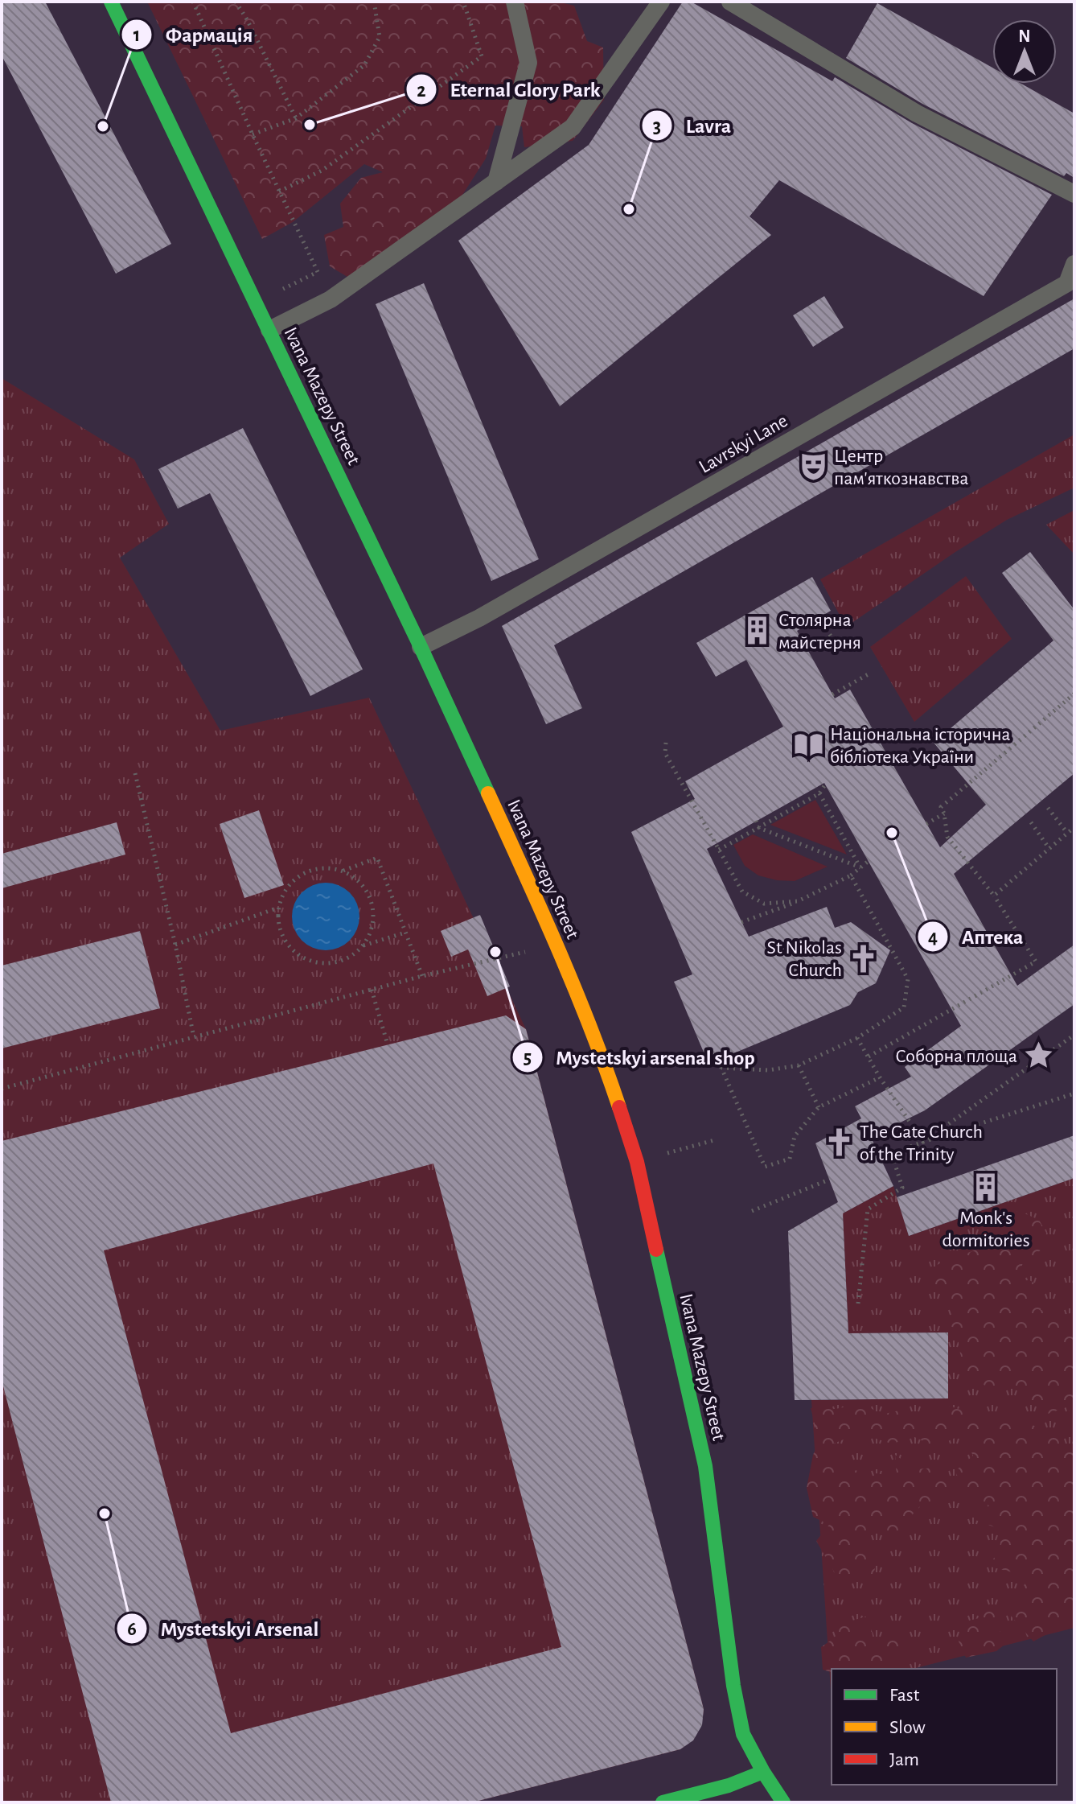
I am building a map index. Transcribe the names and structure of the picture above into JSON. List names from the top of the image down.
{
  "streets": {
    "main road": ["Ivana Mazepy Street"],
    "lane": ["Lavrskyi Lane"]
  },
  "crossings": [
    ["Ivana Mazepy Street", "Lavrskyi Lane"]
  ],
  "places": {
    "other": [
      "Eternal Glory Park",
      "Фармація",
      "Lavra",
      "Аптека",
      "Mystetskyi arsenal shop",
      "Mystetskyi Arsenal"
    ],
    "theatre": ["Центр пам'яткознавства"],
    "building": ["Столярна майстерня", "Monk's dormitories"],
    "library": ["Національна історична бібліотека України"],
    "church": ["St Nikolas Church", "The Gate Church of the Trinity"],
    "place": ["Соборна площа"]
  },
  "legend": ["Fast", "Slow", "Jam"],
  "north": "top"
}
